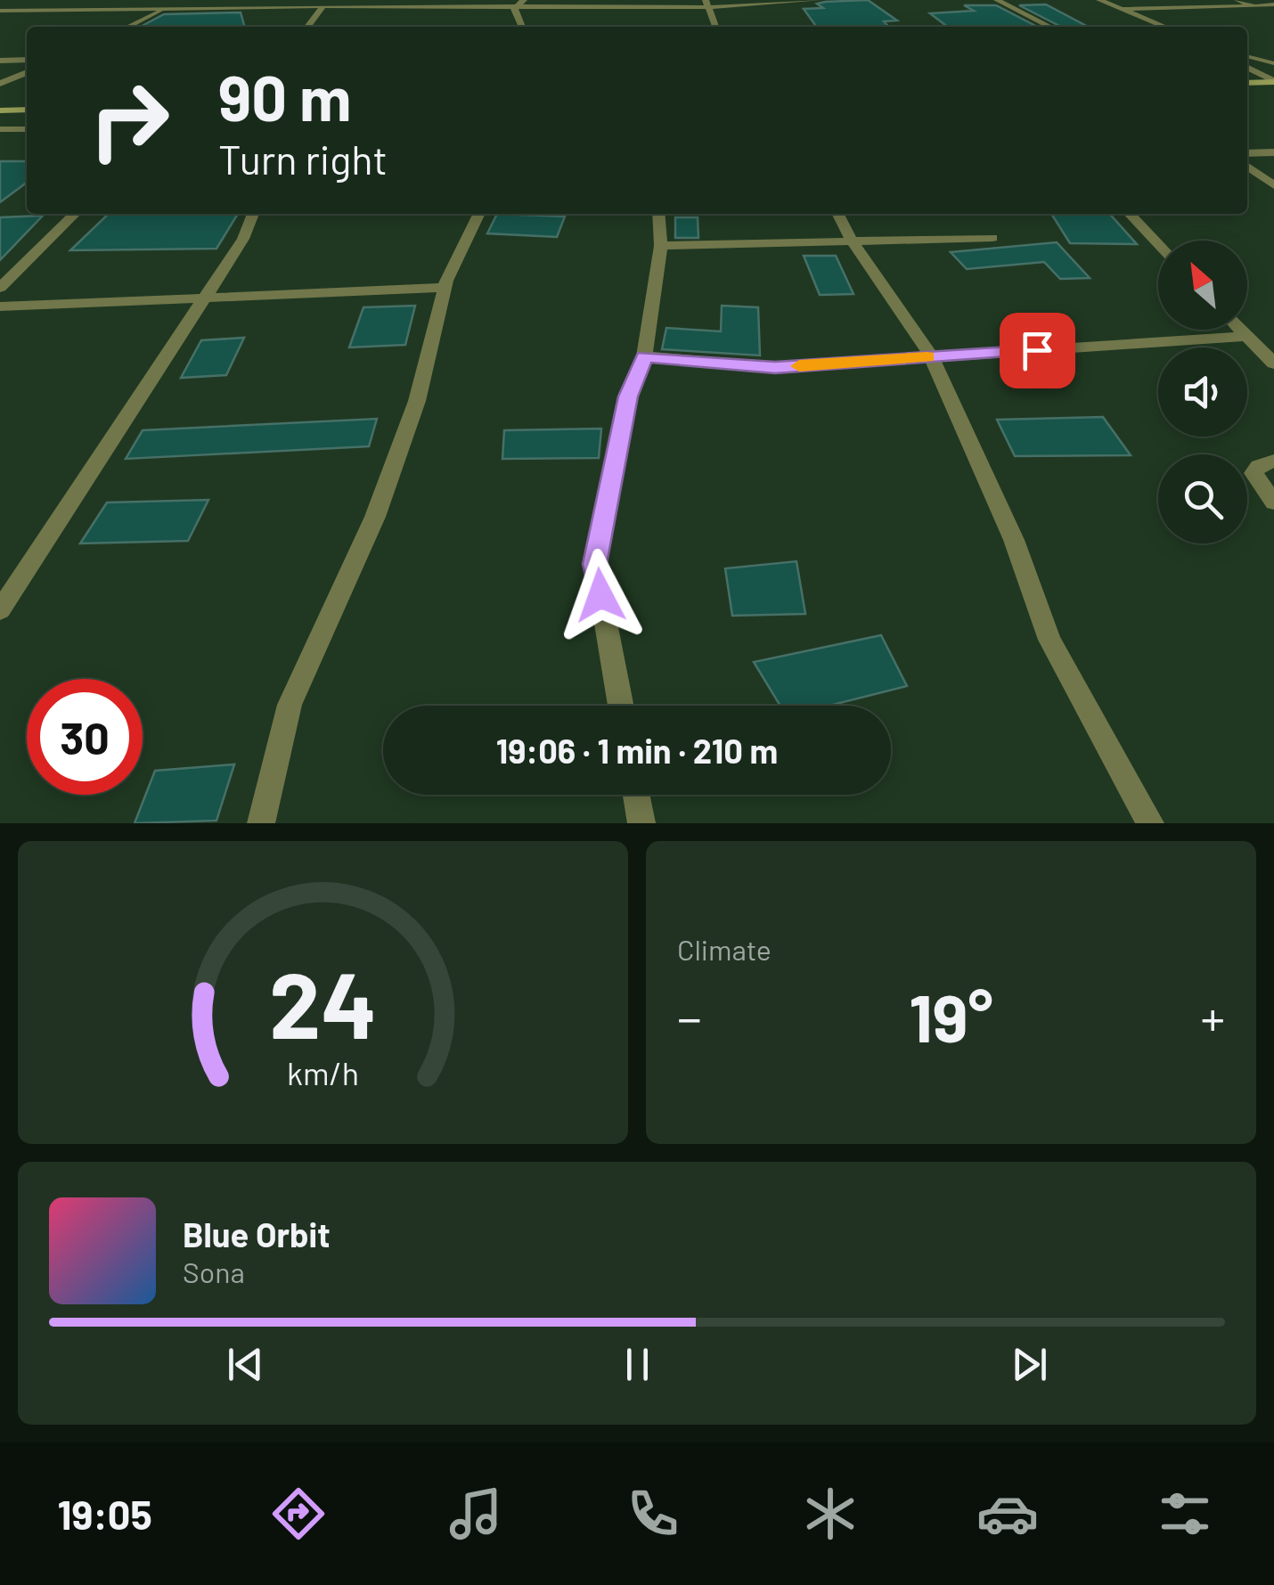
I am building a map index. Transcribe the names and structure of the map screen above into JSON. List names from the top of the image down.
{
  "north": "top left",
  "page": {
    "turn": ["90 m", "Turn right"],
    "limit": "30",
    "trip": "19:06 · 1 min · 210 m",
    "tile": "Climate",
    "heat": ["−", "19°", "+"],
    "song": ["Blue Orbit", "Sona"],
    "tabs": "19:05",
    "gauge": ["24", "km/h"]
  }
}
